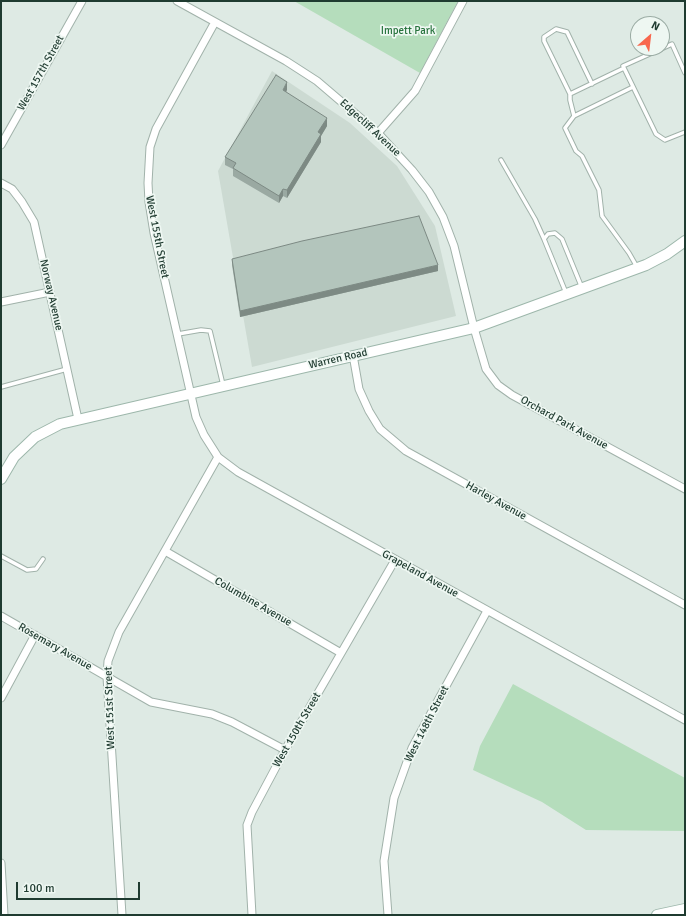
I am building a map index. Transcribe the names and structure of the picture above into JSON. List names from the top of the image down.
{
  "streets": {
    "main road": ["Warren Road"],
    "street": [
      "West 157th Street",
      "Edgecliff Avenue",
      "West 155th Street",
      "Norway Avenue",
      "Orchard Park Avenue",
      "Harley Avenue",
      "Grapeland Avenue",
      "Columbine Avenue",
      "Rosemary Avenue",
      "West 151st Street",
      "West 148th Street",
      "West 150th Street"
    ]
  },
  "crossings": [
    ["Edgecliff Avenue", "West 155th Street"],
    ["Edgecliff Avenue", "Warren Road"],
    ["Edgecliff Avenue", "Orchard Park Avenue"],
    ["West 155th Street", "Warren Road"],
    ["West 155th Street", "Grapeland Avenue"],
    ["Norway Avenue", "Warren Road"],
    ["Warren Road", "Orchard Park Avenue"],
    ["Warren Road", "Harley Avenue"],
    ["Warren Road", "Grapeland Avenue"],
    ["Grapeland Avenue", "West 151st Street"],
    ["Grapeland Avenue", "West 148th Street"],
    ["Grapeland Avenue", "West 150th Street"],
    ["Columbine Avenue", "West 151st Street"],
    ["Columbine Avenue", "West 150th Street"],
    ["Rosemary Avenue", "West 151st Street"],
    ["Rosemary Avenue", "West 150th Street"]
  ],
  "parks": ["Impett Park"],
  "scale_bar": "100 m",
  "north": "top right"
}
